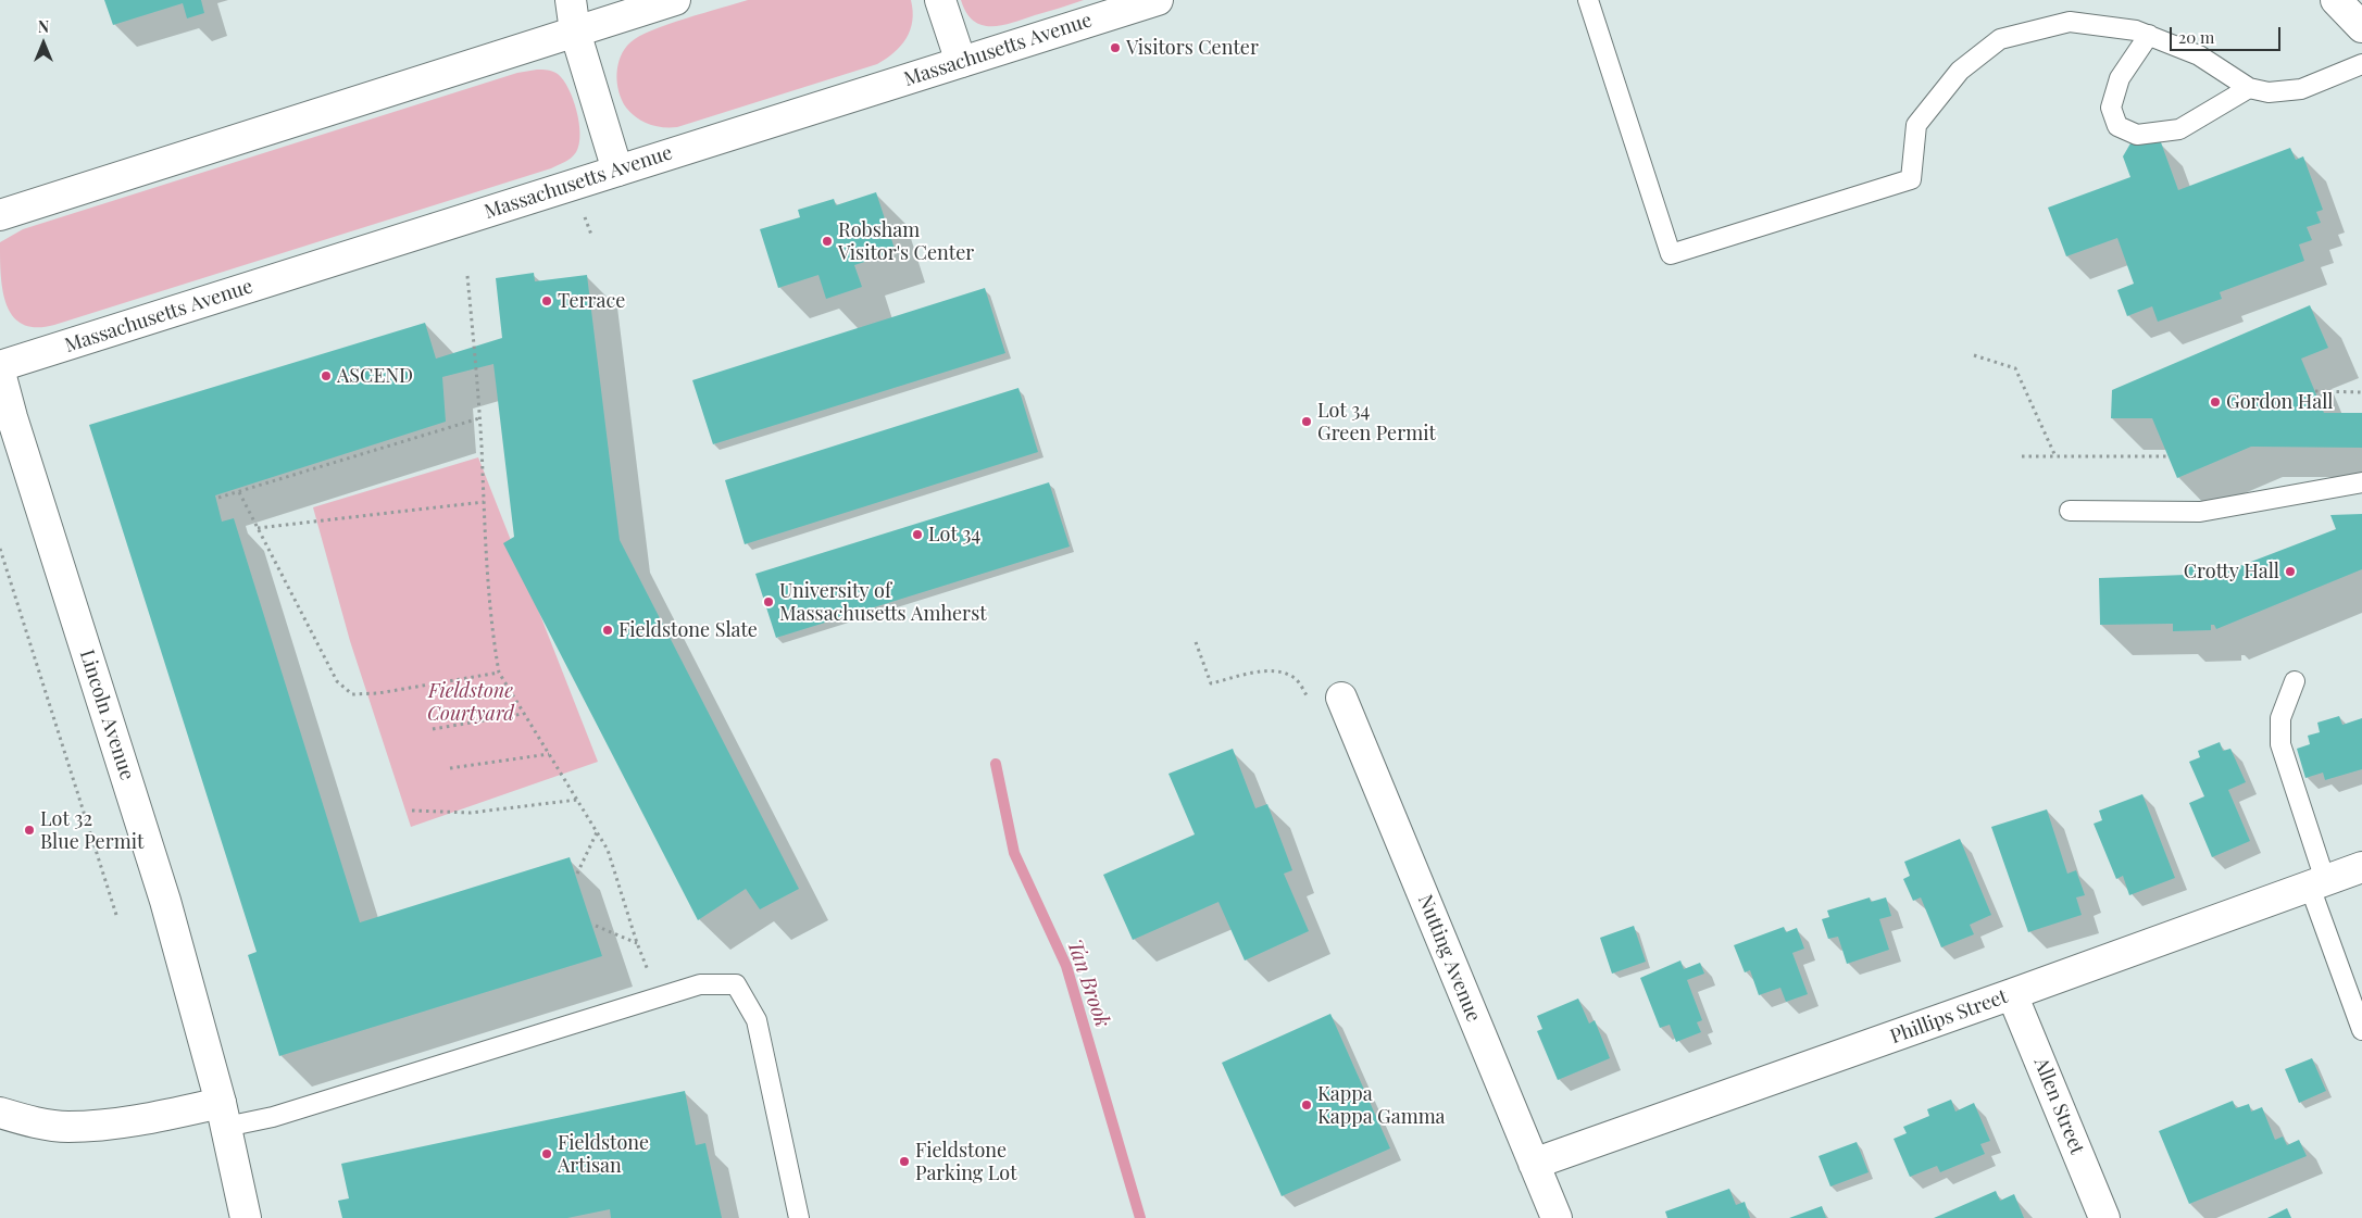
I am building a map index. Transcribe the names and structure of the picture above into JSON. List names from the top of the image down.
{
  "streets": {
    "street": [
      "Massachusetts Avenue",
      "Lincoln Avenue",
      "Nutting Avenue",
      "Phillips Street",
      "Allen Street"
    ]
  },
  "crossings": [
    ["Nutting Avenue", "Phillips Street"],
    ["Phillips Street", "Allen Street"]
  ],
  "water": ["Tan Brook"],
  "parks": ["Fieldstone Courtyard"],
  "places": [
    "Visitors Center",
    "Robsham Visitor's Center",
    "Terrace",
    "ASCEND",
    "Gordon Hall",
    "Lot 34 Green Permit",
    "Lot 34",
    "Crotty Hall",
    "University of Massachusetts Amherst",
    "Fieldstone Slate",
    "Lot 32 Blue Permit",
    "Kappa Kappa Gamma",
    "Fieldstone Artisan",
    "Fieldstone Parking Lot"
  ],
  "scale_bar": "20 m",
  "north": "top"
}
